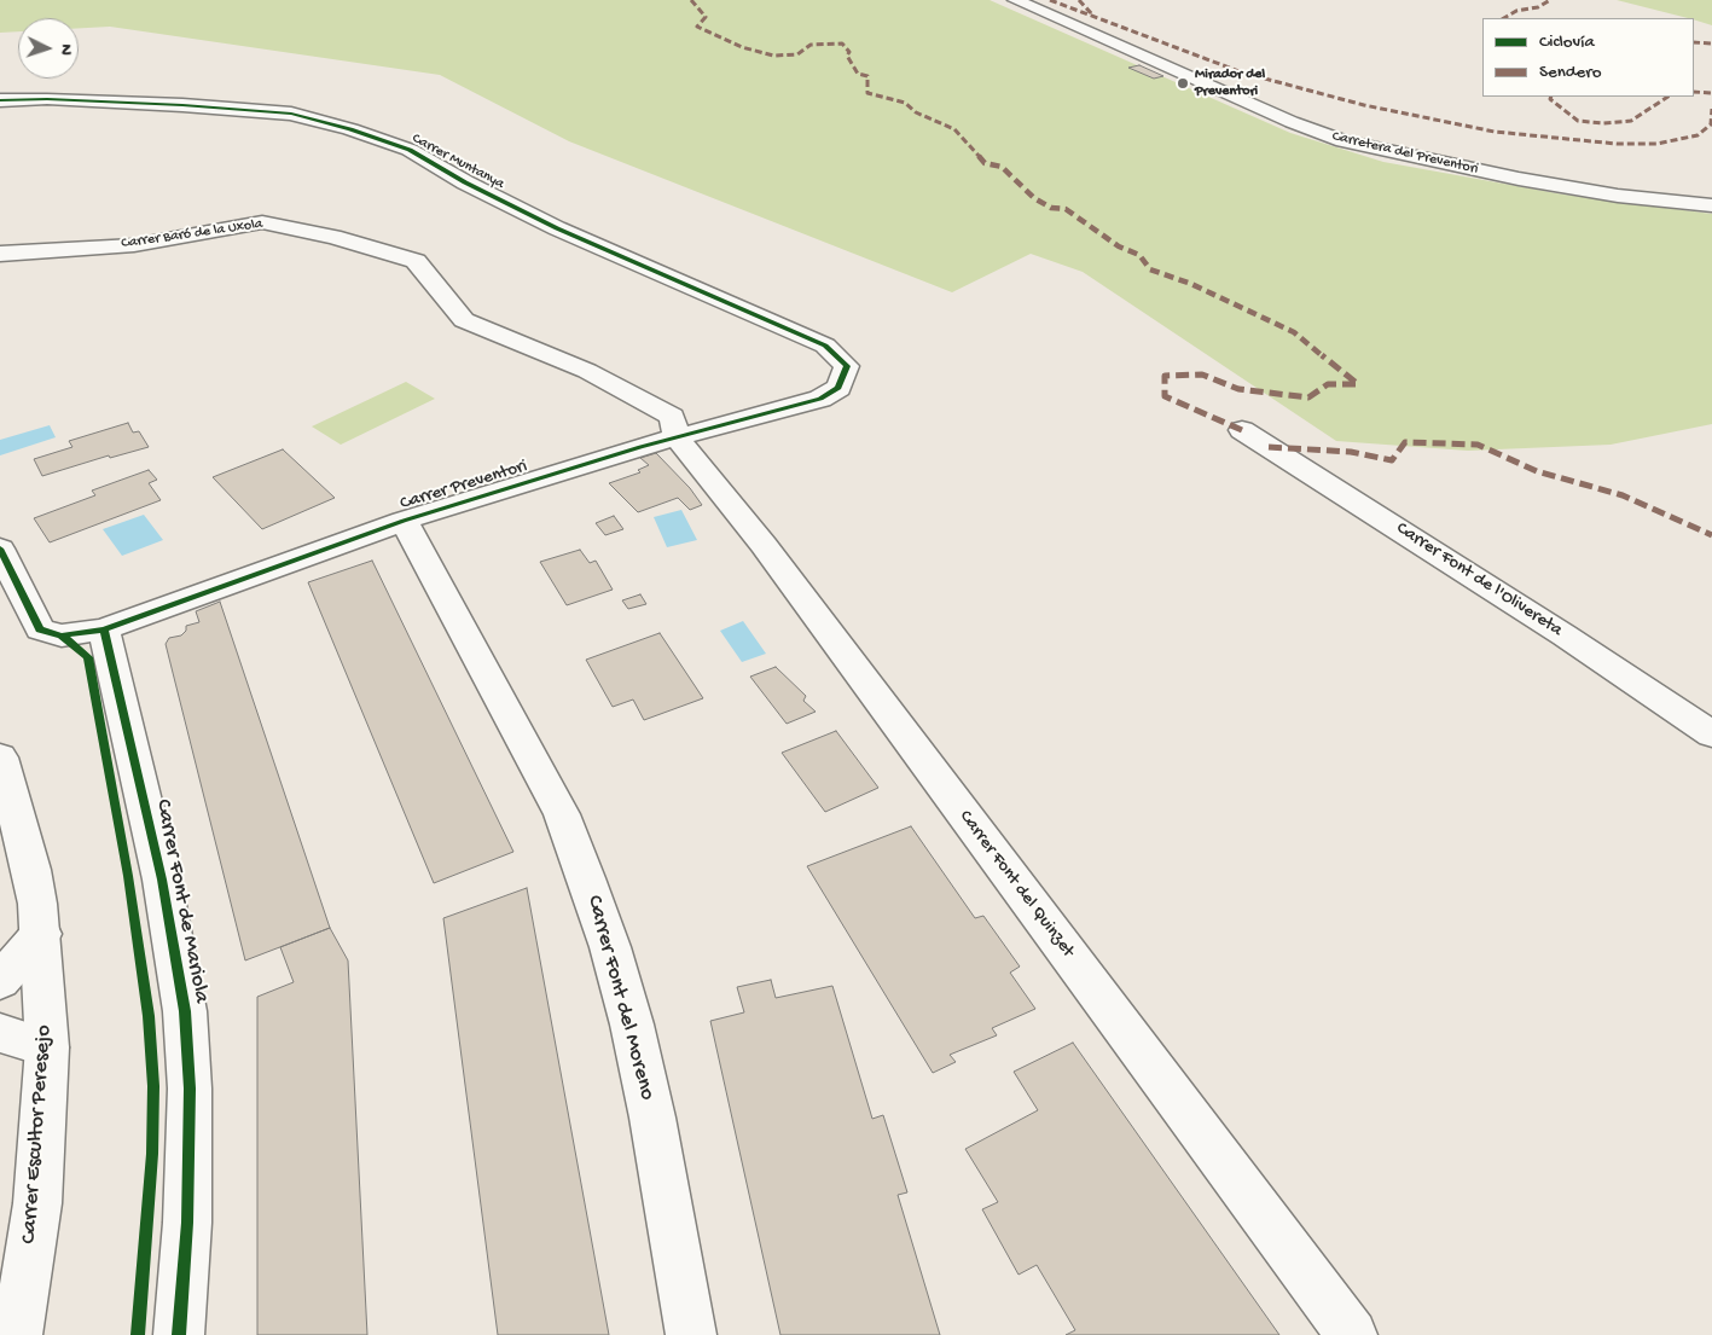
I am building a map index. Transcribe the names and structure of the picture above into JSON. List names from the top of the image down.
{
  "streets": {
    "street": [
      "Carretera del Preventori",
      "Carrer Muntanya",
      "Carrer Baró de la Uxola",
      "Carrer Preventori",
      "Carrer Font de l'Olivereta",
      "Carrer Font del Quinzet",
      "Carrer Font de Mariola",
      "Carrer Font del Moreno",
      "Carrer Escultor Peresejo"
    ]
  },
  "crossings": [
    ["Carrer Muntanya", "Carrer Preventori"],
    ["Carrer Baró de la Uxola", "Carrer Preventori"],
    ["Carrer Baró de la Uxola", "Carrer Font del Quinzet"],
    ["Carrer Preventori", "Carrer Font del Quinzet"],
    ["Carrer Preventori", "Carrer Font de Mariola"],
    ["Carrer Preventori", "Carrer Font del Moreno"]
  ],
  "places": ["Mirador del Preventori"],
  "legend": ["Ciclovía", "Sendero"],
  "north": "right"
}
